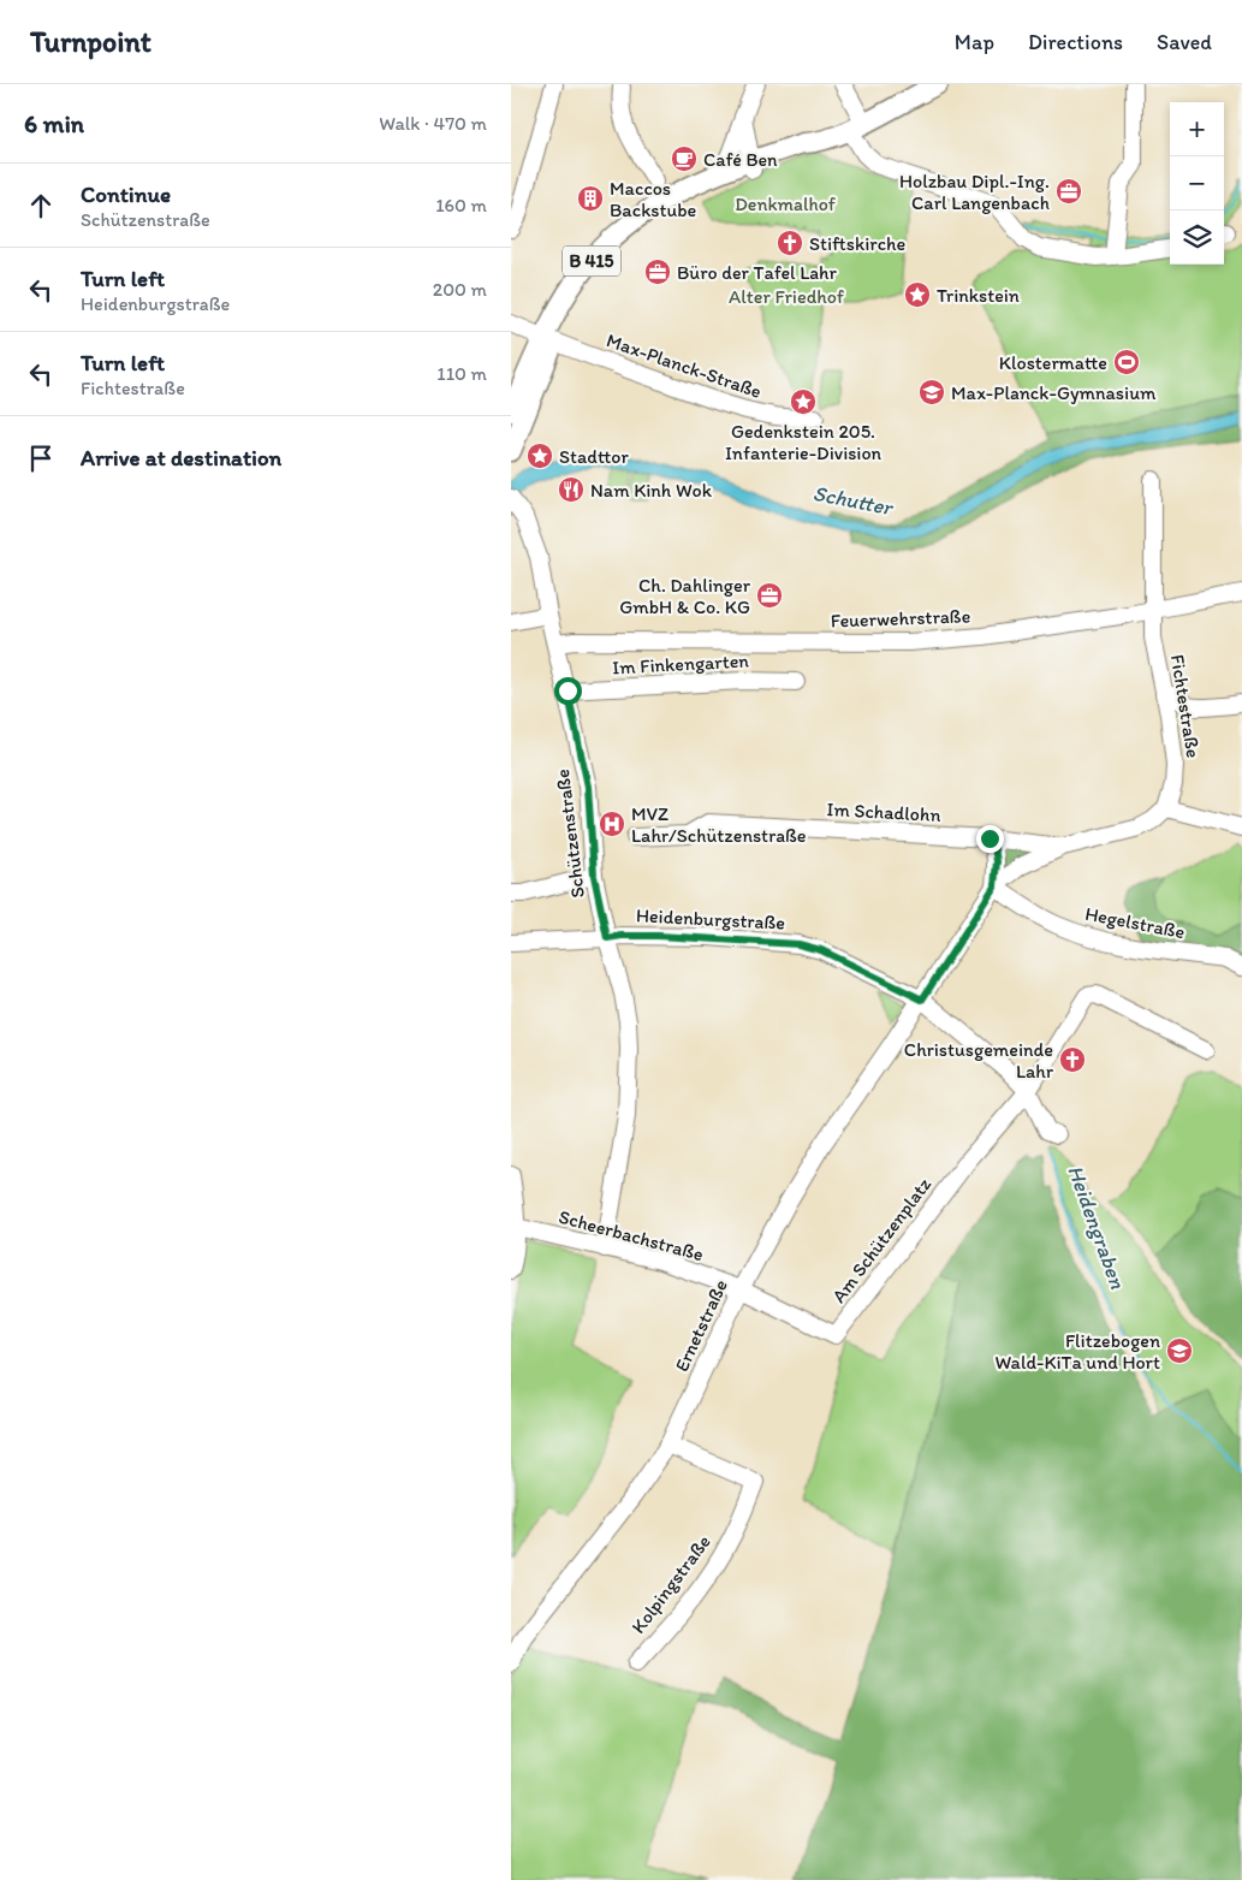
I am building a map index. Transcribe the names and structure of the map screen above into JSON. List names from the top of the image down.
{
  "streets": {
    "main road": ["B 415"],
    "street": [
      "Max-Planck-Straße",
      "Feuerwehrstraße",
      "Im Finkengarten",
      "Fichtestraße",
      "Im Schadlohn",
      "Schützenstraße",
      "Heidenburgstraße",
      "Hegelstraße",
      "Scheerbachstraße",
      "Am Schützenplatz",
      "Ernetstraße",
      "Kolpingstraße"
    ]
  },
  "crossings": [
    ["B 415", "Max-Planck-Straße"],
    ["Feuerwehrstraße", "Fichtestraße"],
    ["Feuerwehrstraße", "Schützenstraße"],
    ["Im Finkengarten", "Schützenstraße"],
    ["Schützenstraße", "Heidenburgstraße"],
    ["Schützenstraße", "Scheerbachstraße"],
    ["Heidenburgstraße", "Am Schützenplatz"],
    ["Heidenburgstraße", "Ernetstraße"],
    ["Scheerbachstraße", "Am Schützenplatz"],
    ["Scheerbachstraße", "Ernetstraße"],
    ["Am Schützenplatz", "Ernetstraße"],
    ["Ernetstraße", "Kolpingstraße"]
  ],
  "water": ["Schutter", "Heidengraben"],
  "parks": ["Denkmalhof", "Alter Friedhof"],
  "places": {
    "cafe": ["Café Ben"],
    "office": ["Holzbau Dipl.-Ing. Carl Langenbach", "Büro der Tafel Lahr", "Ch. Dahlinger GmbH & Co. KG"],
    "building": ["Maccos Backstube"],
    "church": ["Stiftskirche", "Christusgemeinde Lahr"],
    "place": ["Trinkstein", "Gedenkstein 205. Infanterie-Division", "Stadttor"],
    "sports": ["Klostermatte"],
    "school or university": ["Max-Planck-Gymnasium", "Flitzebogen Wald-KiTa und Hort"],
    "restaurant": ["Nam Kinh Wok"],
    "hospital": ["MVZ Lahr/Schützenstraße"]
  },
  "page": {
    "header": "Turnpoint",
    "nav": ["Map", "Directions", "Saved"],
    "heading": ["6 min", "Walk · 470 m"],
    "map_buttons": ["+", "−"],
    "list": [
      ["Continue", "Schützenstraße", "160 m"],
      ["Turn left", "Heidenburgstraße", "200 m"],
      ["Turn left", "Fichtestraße", "110 m"],
      "Arrive at destination"
    ]
  }
}
